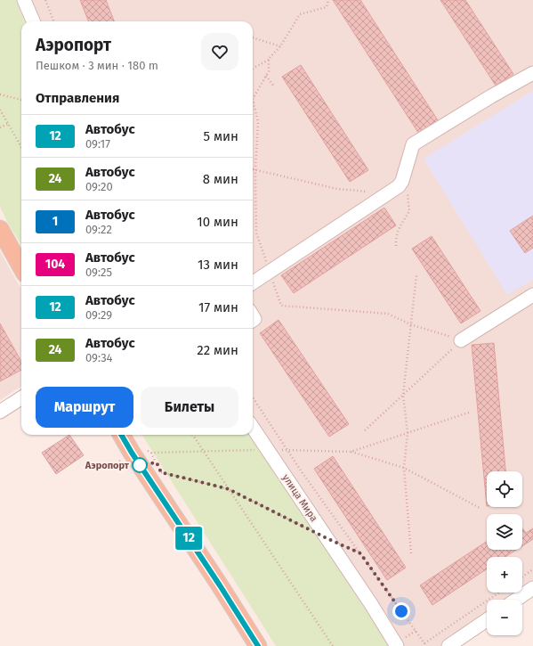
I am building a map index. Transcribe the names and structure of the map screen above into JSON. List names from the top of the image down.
{
  "streets": {
    "street": ["улица Мира"]
  },
  "places": ["Аэропорт"],
  "lines": ["bus line 12"],
  "page": {
    "on_map": "12",
    "heading": [
      ["Аэропорт", "Пешком · 3 мин · 180 m"],
      "Отправления"
    ],
    "list": [
      {
        "mark": "12",
        "name": "Автобус",
        "note": "09:17",
        "value": "5 мин"
      },
      {
        "mark": "24",
        "name": "Автобус",
        "note": "09:20",
        "value": "8 мин"
      },
      {
        "mark": "1",
        "name": "Автобус",
        "note": "09:22",
        "value": "10 мин"
      },
      {
        "mark": "104",
        "name": "Автобус",
        "note": "09:25",
        "value": "13 мин"
      },
      {
        "mark": "12",
        "name": "Автобус",
        "note": "09:29",
        "value": "17 мин"
      },
      {
        "mark": "24",
        "name": "Автобус",
        "note": "09:34",
        "value": "22 мин"
      }
    ],
    "buttons": ["Маршрут", "Билеты"],
    "map_buttons": ["+", "−"]
  }
}
